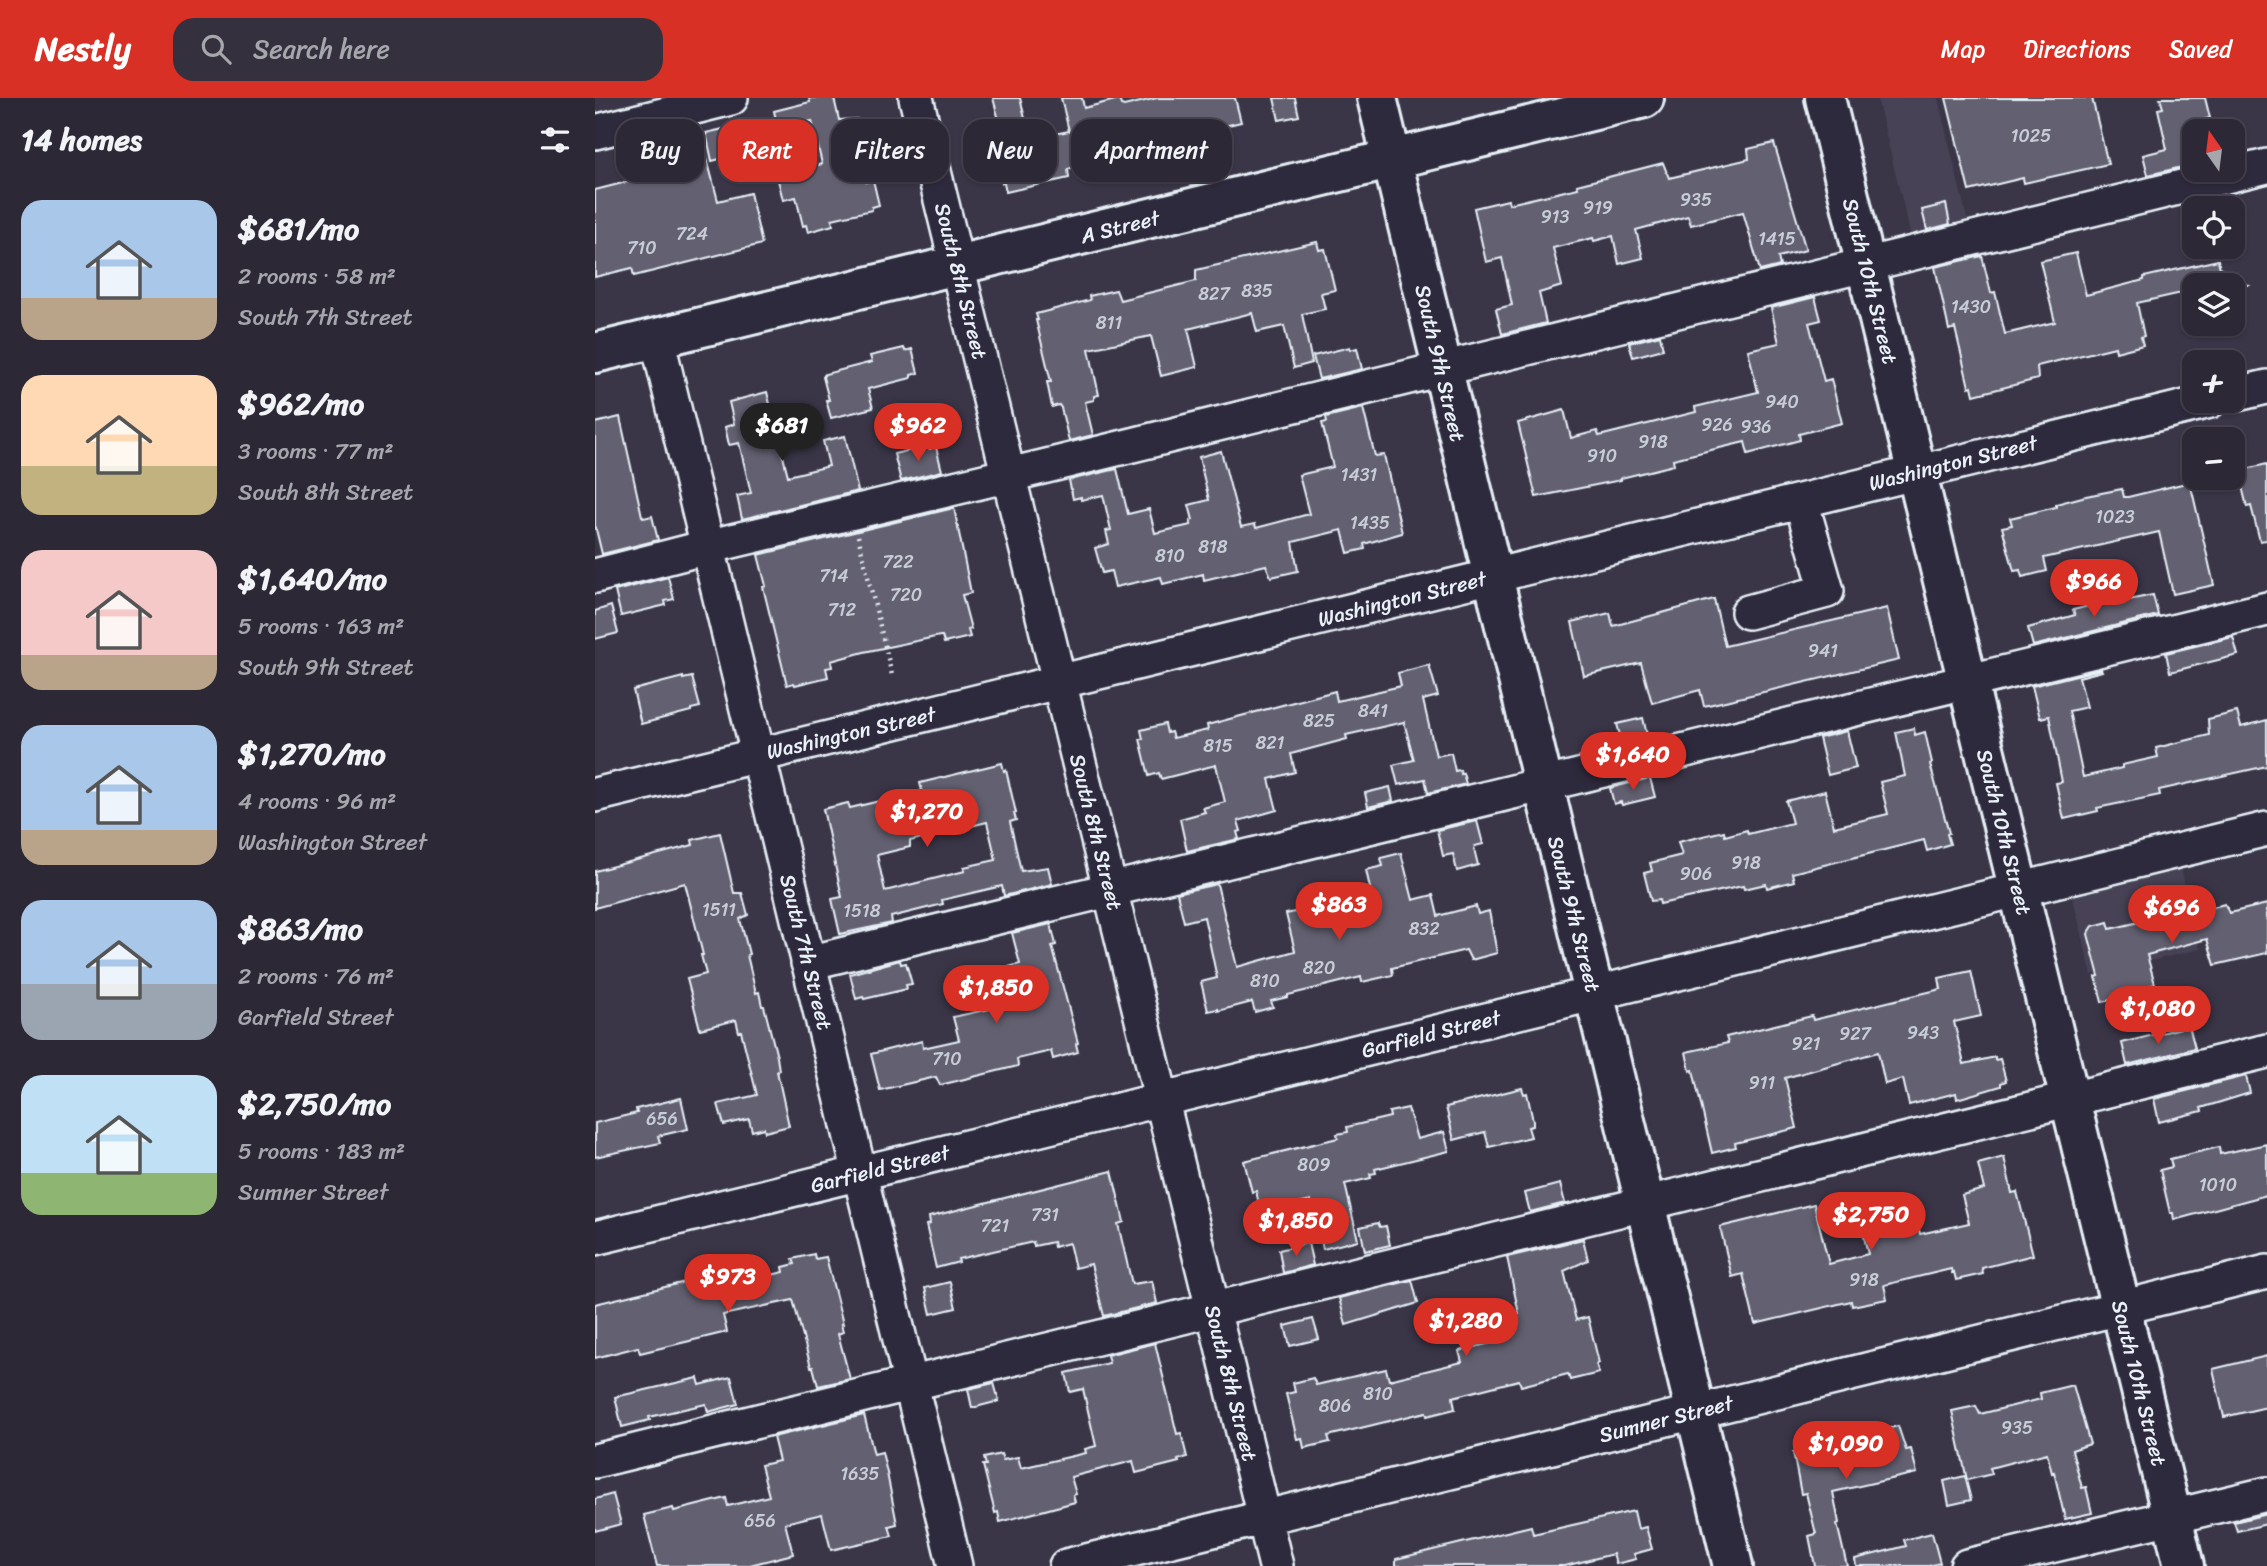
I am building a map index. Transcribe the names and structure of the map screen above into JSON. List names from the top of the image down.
{
  "streets": {
    "main road": ["A Street", "South 10th Street", "South 9th Street"],
    "street": [
      "South 8th Street",
      "Washington Street",
      "South 7th Street",
      "Garfield Street",
      "Sumner Street"
    ]
  },
  "crossings": [
    ["A Street", "South 8th Street"],
    ["A Street", "South 9th Street"],
    ["A Street", "South 7th Street"],
    ["South 8th Street", "Washington Street"],
    ["South 8th Street", "Garfield Street"],
    ["South 8th Street", "Sumner Street"],
    ["South 10th Street", "Washington Street"],
    ["South 10th Street", "Garfield Street"],
    ["South 10th Street", "Sumner Street"],
    ["South 9th Street", "Washington Street"],
    ["South 9th Street", "Garfield Street"],
    ["South 9th Street", "Sumner Street"],
    ["Washington Street", "South 7th Street"],
    ["South 7th Street", "Garfield Street"]
  ],
  "house_numbers": [
    "1025",
    "935",
    "919",
    "913",
    "724",
    "1415",
    "710",
    "835",
    "827",
    "1430",
    "811",
    "940",
    "926",
    "936",
    "918",
    "910",
    "1431",
    "1023",
    "1435",
    "818",
    "810",
    "722",
    "714",
    "720",
    "712",
    "941",
    "841",
    "825",
    "821",
    "815",
    "918",
    "906",
    "1511",
    "1518",
    "832",
    "820",
    "810",
    "943",
    "927",
    "921",
    "710",
    "911",
    "656",
    "809",
    "1010",
    "731",
    "721",
    "918",
    "810",
    "806",
    "935",
    "1635",
    "656"
  ],
  "north": "top",
  "page": {
    "header": "Nestly",
    "search": "Search here",
    "nav": ["Map", "Directions", "Saved"],
    "heading": "14 homes",
    "map_buttons": ["+", "−"],
    "chip": [
      "Buy",
      "Rent",
      "Filters",
      "New",
      "Apartment"
    ],
    "list": [
      {
        "name": "$681/mo",
        "note": "2 rooms · 58 m² · South 7th Street"
      },
      {
        "name": "$962/mo",
        "note": "3 rooms · 77 m² · South 8th Street"
      },
      {
        "name": "$1,640/mo",
        "note": "5 rooms · 163 m² · South 9th Street"
      },
      {
        "name": "$1,270/mo",
        "note": "4 rooms · 96 m² · Washington Street"
      },
      {
        "name": "$863/mo",
        "note": "2 rooms · 76 m² · Garfield Street"
      },
      {
        "name": "$2,750/mo",
        "note": "5 rooms · 183 m² · Sumner Street"
      }
    ],
    "price": [
      "$681",
      "$962",
      "$966",
      "$1,640",
      "$1,270",
      "$863",
      "$696",
      "$1,850",
      "$1,080",
      "$2,750",
      "$1,850",
      "$973",
      "$1,280",
      "$1,090"
    ]
  }
}
